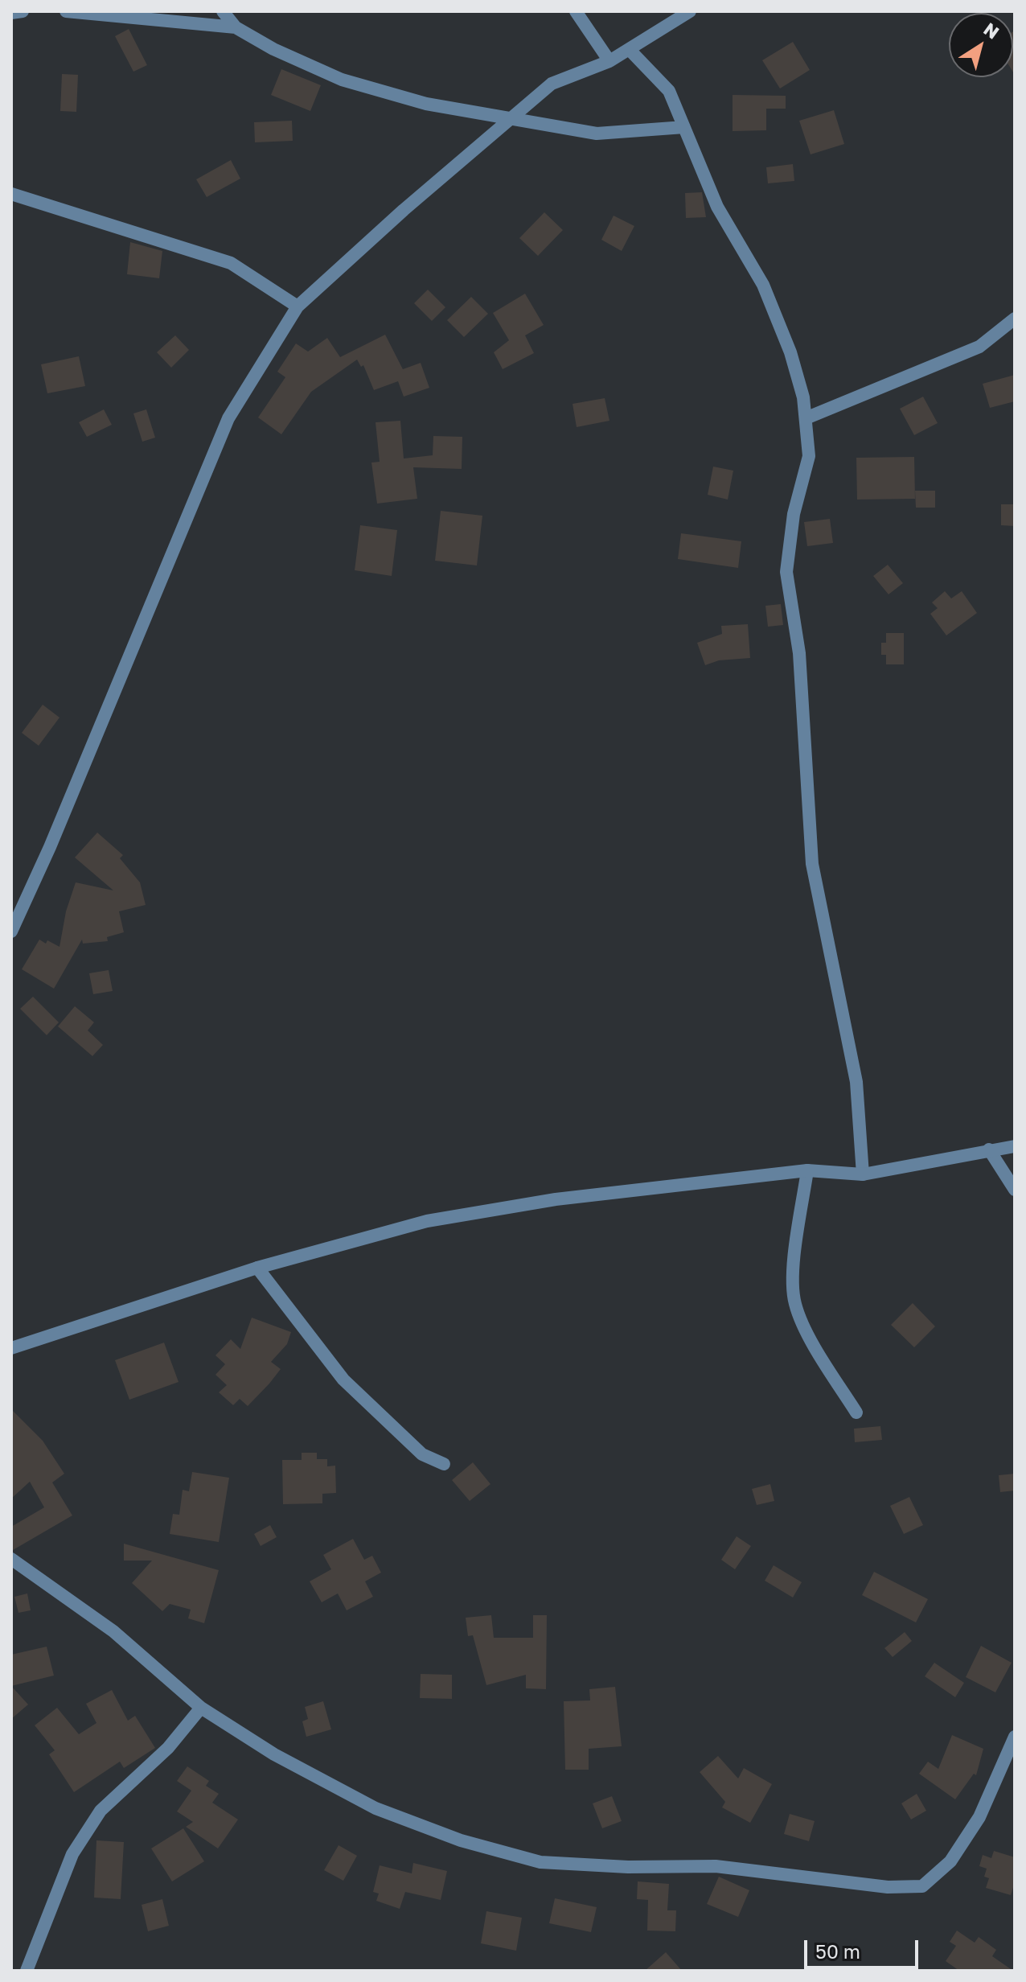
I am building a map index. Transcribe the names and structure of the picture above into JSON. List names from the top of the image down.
{
  "scale_bar": "50 m",
  "north": "top right"
}
